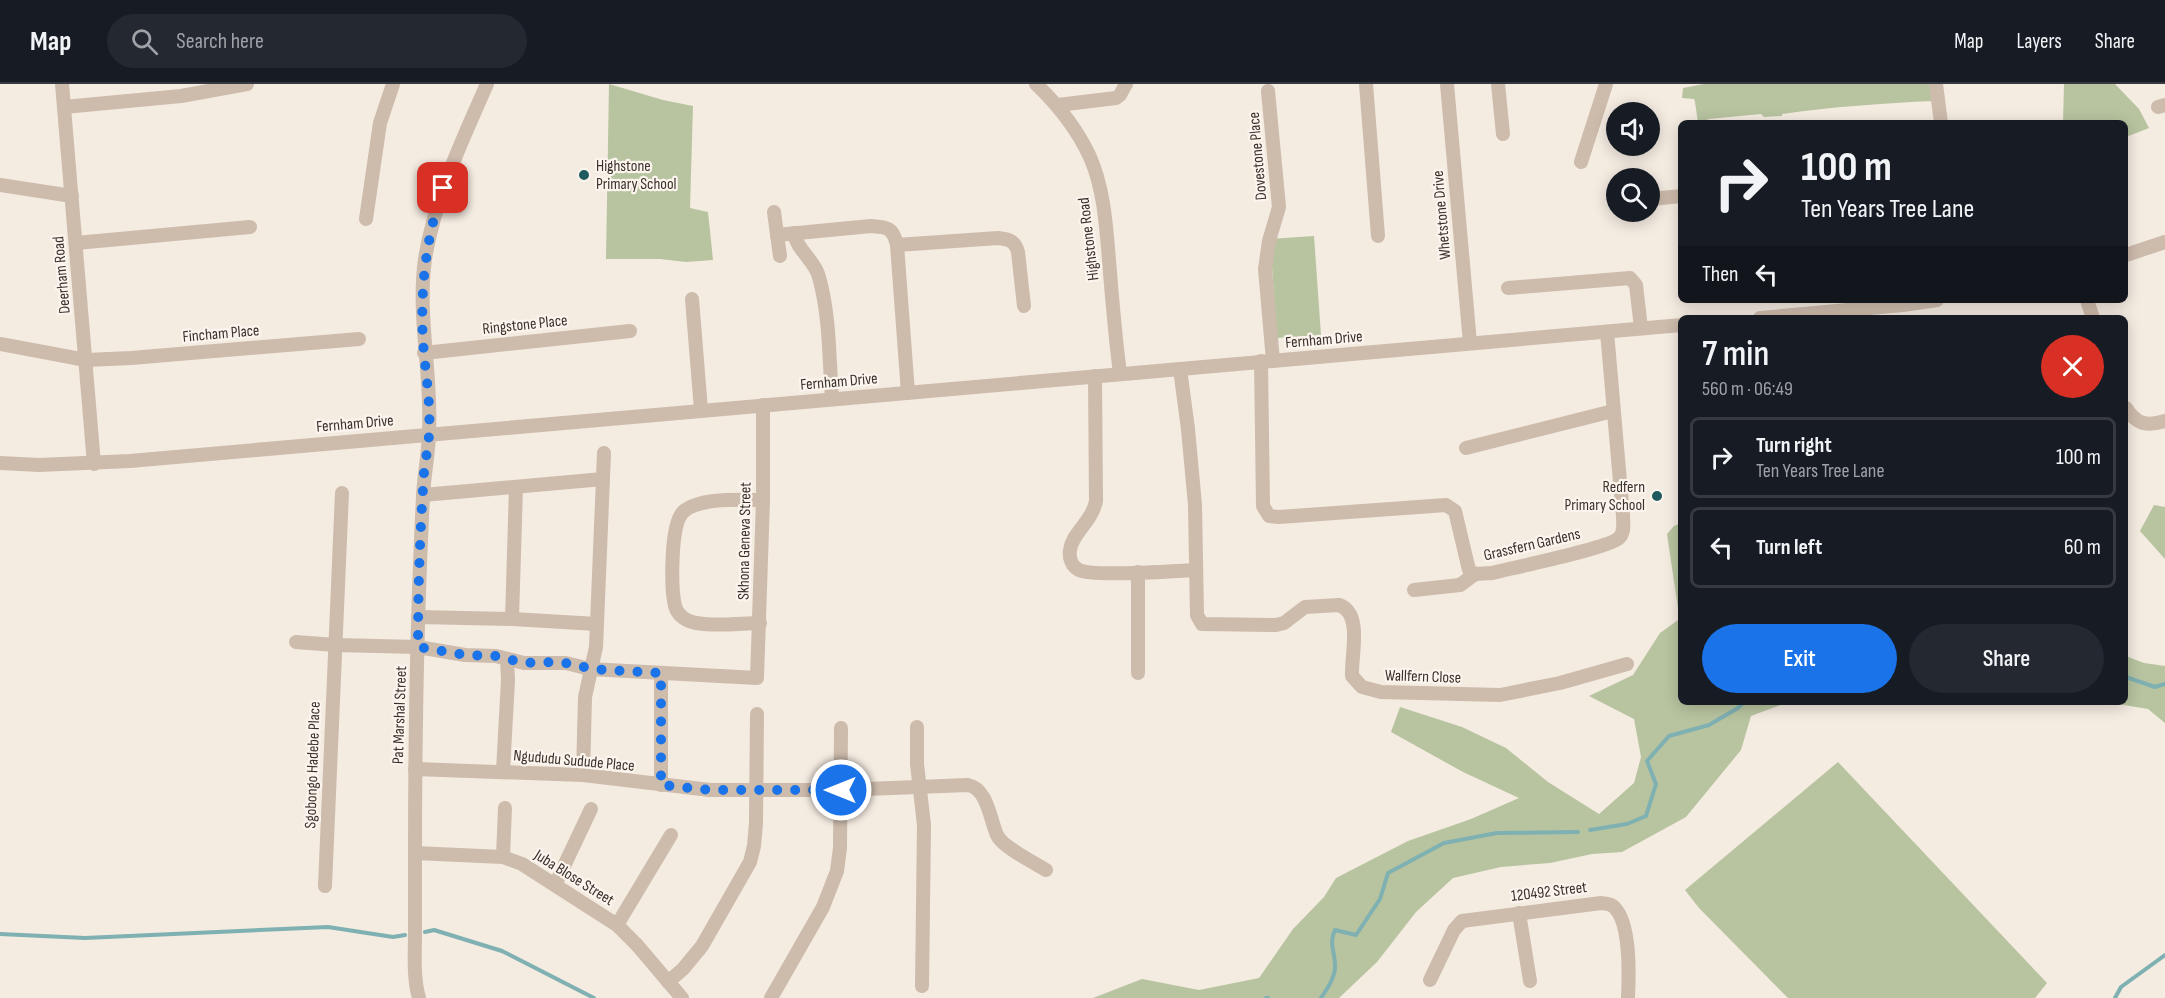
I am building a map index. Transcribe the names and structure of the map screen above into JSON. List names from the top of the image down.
{
  "streets": {
    "street": [
      "Dovestone Place",
      "Whetstone Drive",
      "Highstone Road",
      "Deerham Road",
      "Ringstone Place",
      "Fincham Place",
      "Fernham Drive",
      "Skhona Geneva Street",
      "Grassfern Gardens",
      "Wallfern Close",
      "Pat Marshal Street",
      "Ngududu Sudude Place",
      "Sgobongo Hadebe Place",
      "Juba Blose Street",
      "120492 Street"
    ]
  },
  "crossings": [
    ["Dovestone Place", "Fernham Drive"],
    ["Dovestone Place", "Grassfern Gardens"],
    ["Whetstone Drive", "Fernham Drive"],
    ["Highstone Road", "Fernham Drive"],
    ["Deerham Road", "Fincham Place"],
    ["Deerham Road", "Fernham Drive"],
    ["Ringstone Place", "Pat Marshal Street"],
    ["Fernham Drive", "Skhona Geneva Street"],
    ["Fernham Drive", "Grassfern Gardens"],
    ["Fernham Drive", "Wallfern Close"],
    ["Fernham Drive", "Pat Marshal Street"],
    ["Pat Marshal Street", "Ngududu Sudude Place"],
    ["Pat Marshal Street", "Juba Blose Street"]
  ],
  "places": ["Highstone Primary School", "Redfern Primary School"],
  "page": {
    "header": "Map",
    "search": "Search here",
    "nav": ["Map", "Layers", "Share"],
    "turn": ["100 m", "Ten Years Tree Lane"],
    "then": "Then",
    "heading": ["7 min", "560 m · 06:49"],
    "list": [
      {
        "name": "Turn right",
        "note": "Ten Years Tree Lane",
        "value": "100 m"
      },
      {
        "name": "Turn left",
        "value": "60 m"
      }
    ],
    "buttons": ["Exit", "Share"]
  }
}
